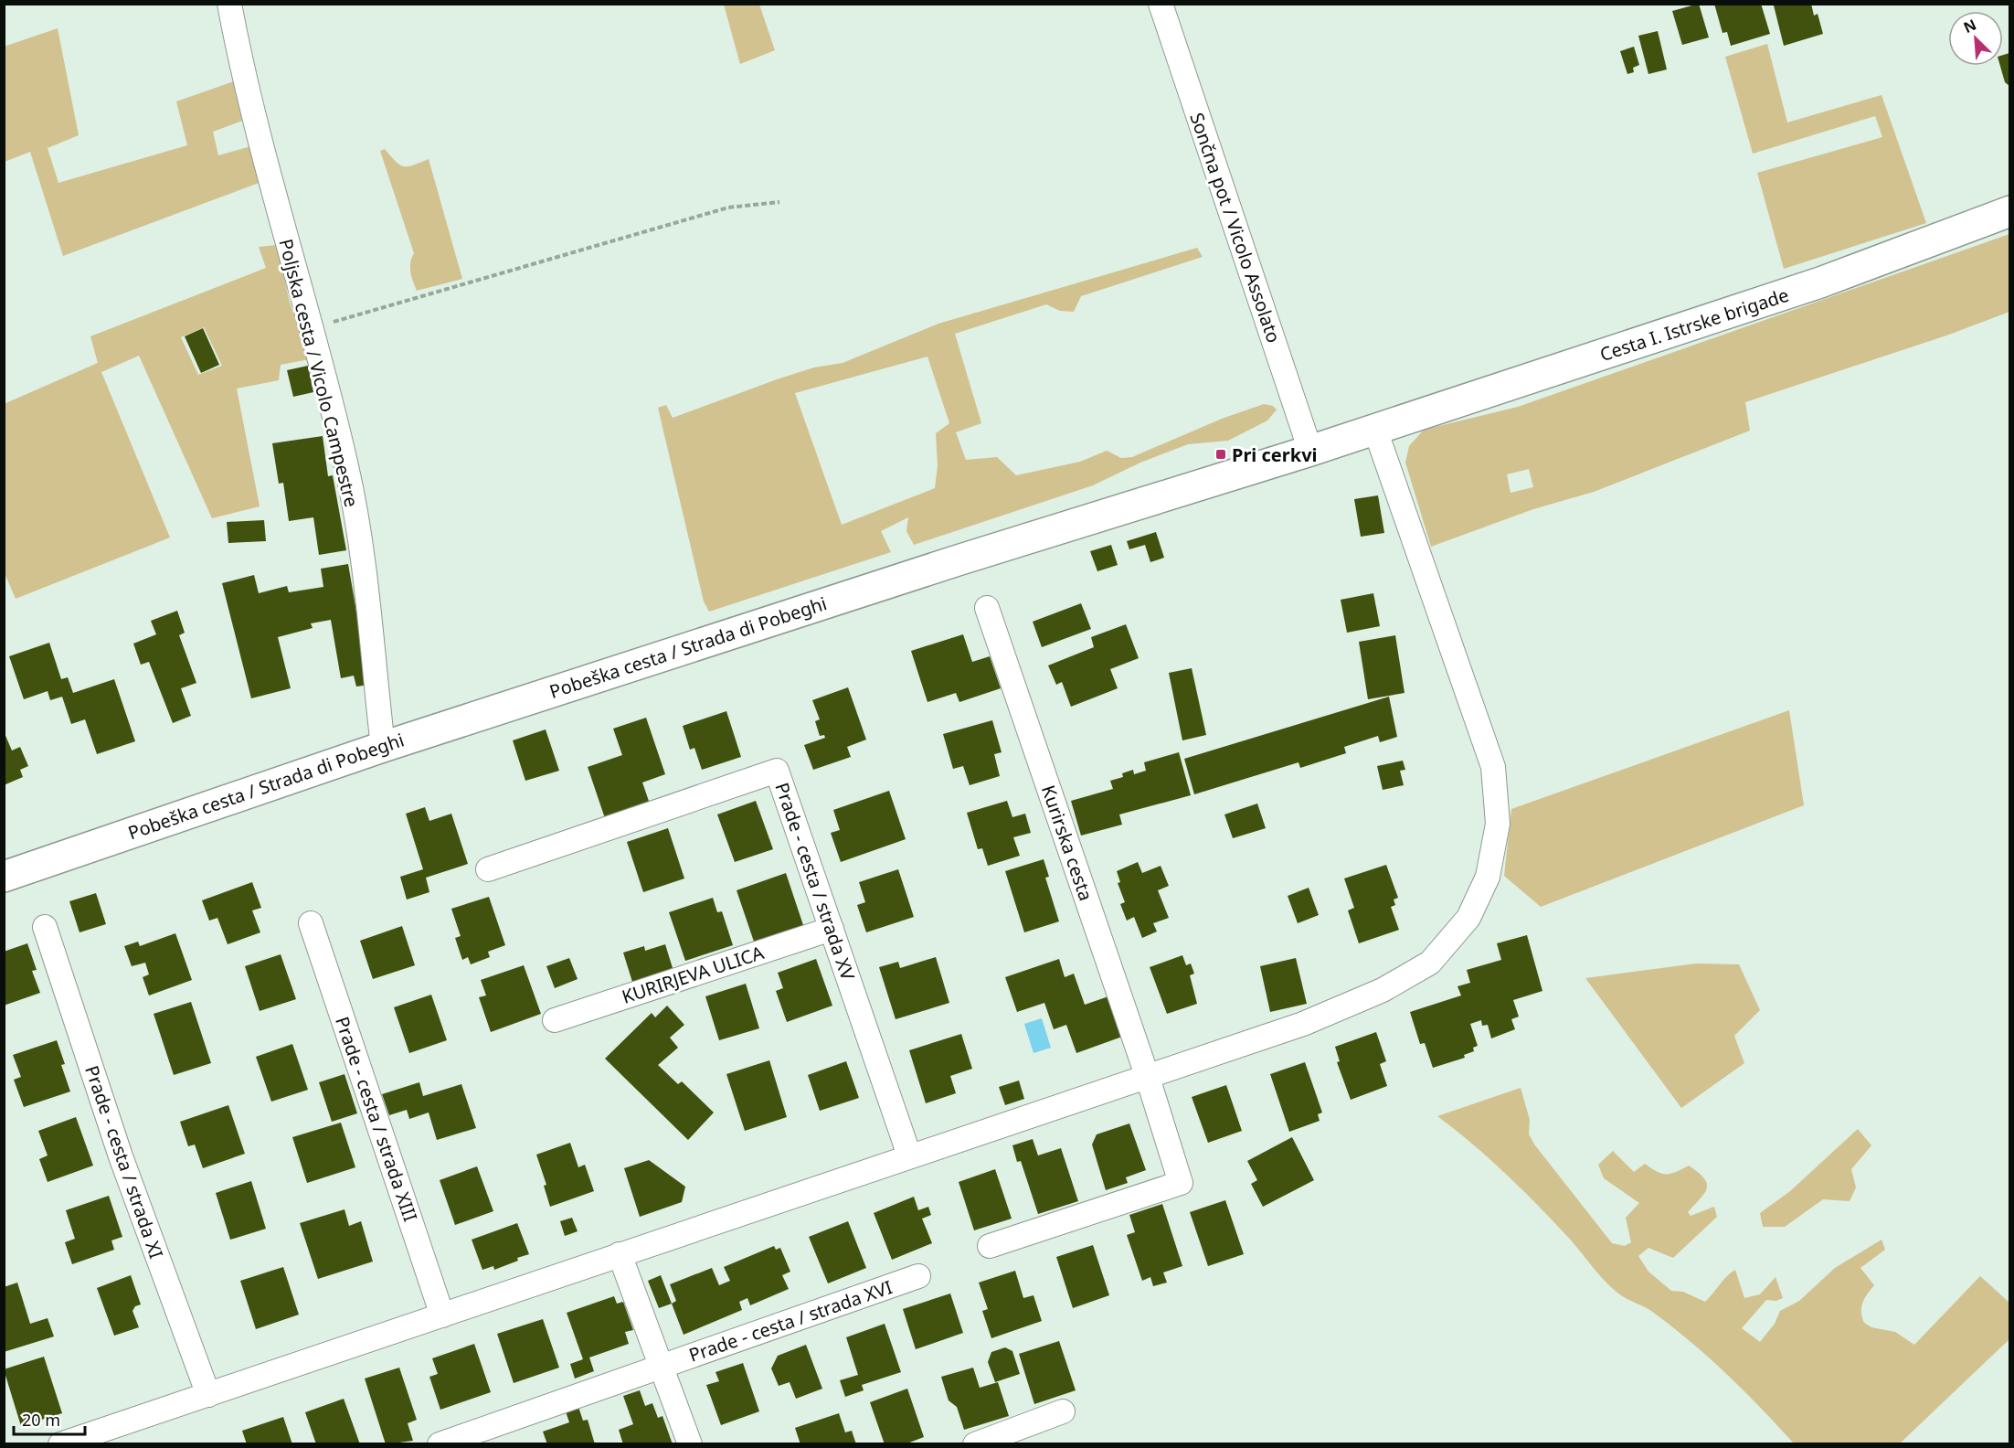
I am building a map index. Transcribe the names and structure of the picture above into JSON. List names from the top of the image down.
{
  "streets": {
    "street": [
      "Sončna pot / Vicolo Assolato",
      "Cesta I. Istrske brigade",
      "Poljska cesta / Vicolo Campestre",
      "Pobeška cesta / Strada di Pobeghi",
      "Kurirska cesta",
      "Prade - cesta / strada XV",
      "KURIRJEVA ULICA",
      "Prade - cesta / strada XIII",
      "Prade - cesta / strada XI",
      "Prade - cesta / strada XVI"
    ]
  },
  "crossings": [
    ["Sončna pot / Vicolo Assolato", "Pobeška cesta / Strada di Pobeghi"],
    ["Cesta I. Istrske brigade", "Pobeška cesta / Strada di Pobeghi"],
    ["Poljska cesta / Vicolo Campestre", "Pobeška cesta / Strada di Pobeghi"],
    ["Prade - cesta / strada XV", "KURIRJEVA ULICA"]
  ],
  "places": {
    "transit": ["Pri cerkvi"]
  },
  "scale_bar": "20 m",
  "north": "top left"
}
